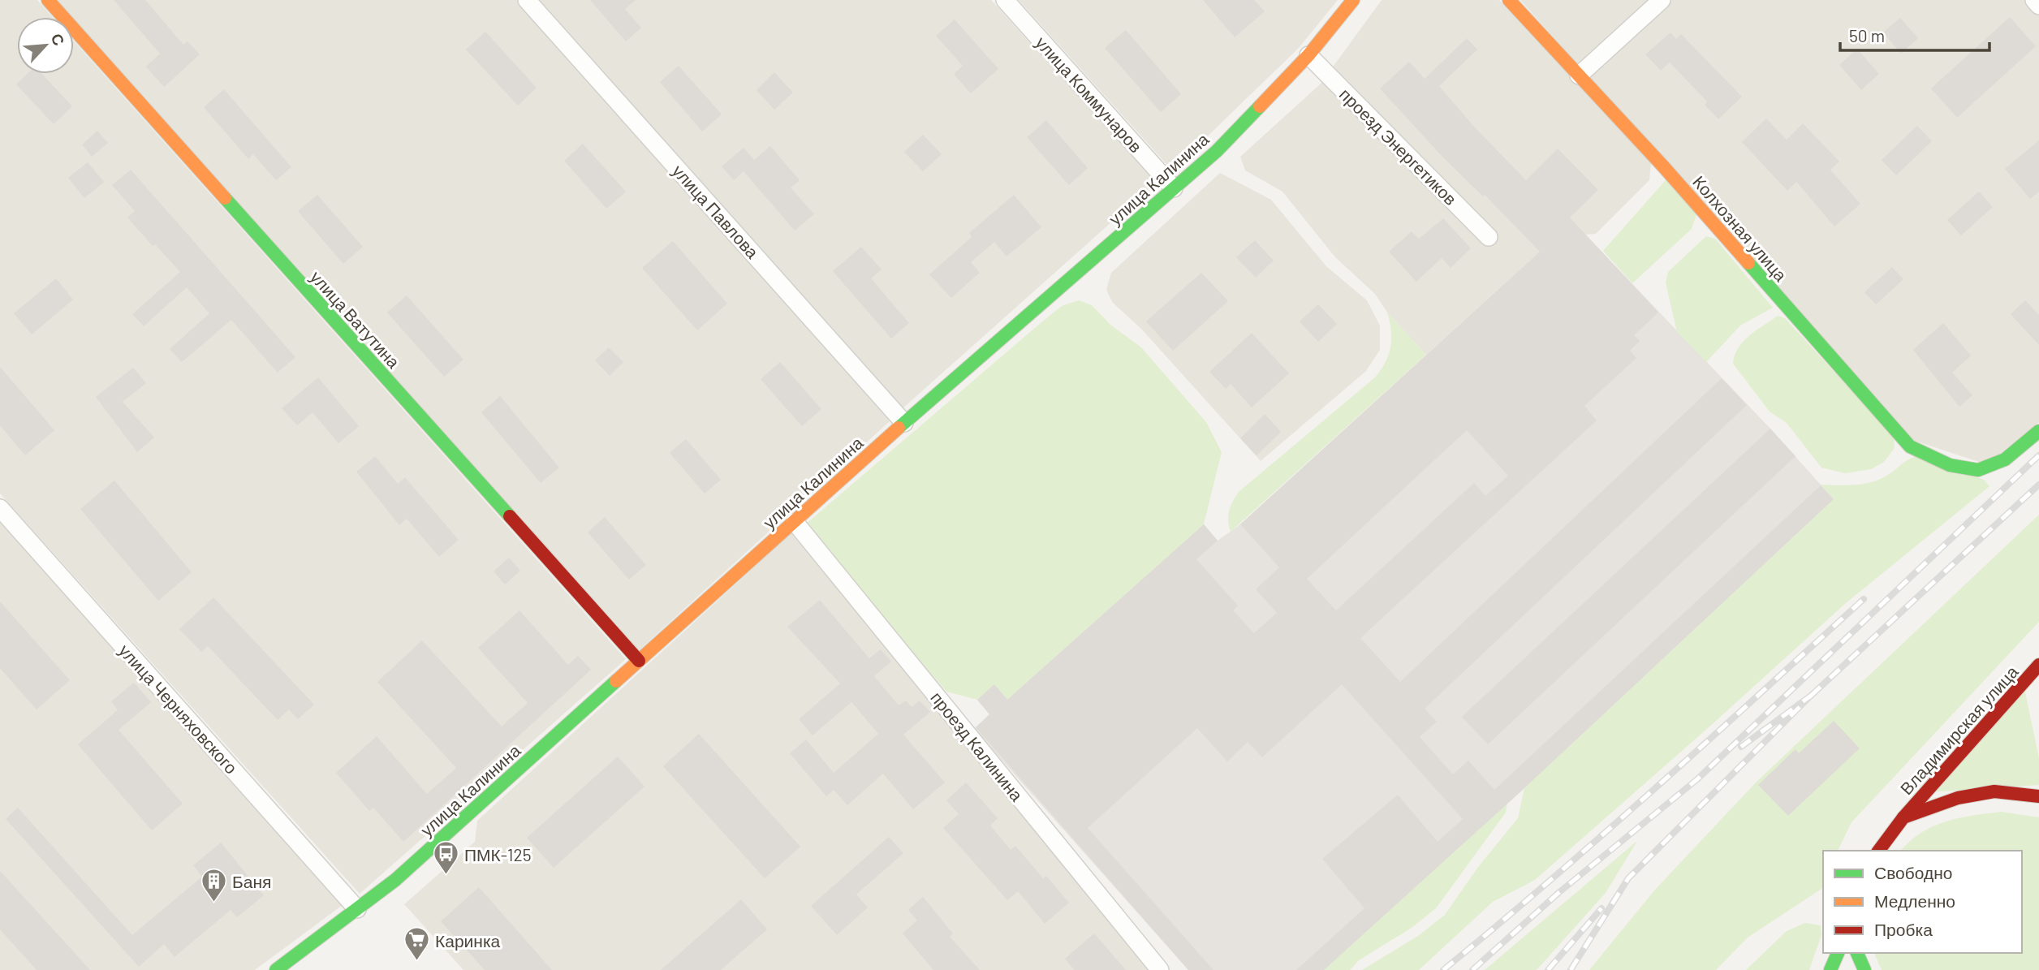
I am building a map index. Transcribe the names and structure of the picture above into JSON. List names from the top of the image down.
{
  "streets": {
    "street": [
      "улица Коммунаров",
      "проезд Энергетиков",
      "улица Калинина",
      "улица Павлова",
      "Колхозная улица",
      "улица Ватутина",
      "улица Черняховского",
      "Владимирская улица",
      "проезд Калинина"
    ]
  },
  "crossings": [
    ["улица Коммунаров", "улица Калинина"],
    ["проезд Энергетиков", "улица Калинина"],
    ["улица Калинина", "улица Павлова"],
    ["улица Калинина", "улица Ватутина"],
    ["улица Калинина", "улица Черняховского"],
    ["улица Калинина", "проезд Калинина"]
  ],
  "places": {
    "bus stop": ["ПМК-125"],
    "building": ["Баня"],
    "supermarket": ["Каринка"]
  },
  "legend": ["Свободно", "Медленно", "Пробка"],
  "scale_bar": "50 m",
  "north": "top right"
}
